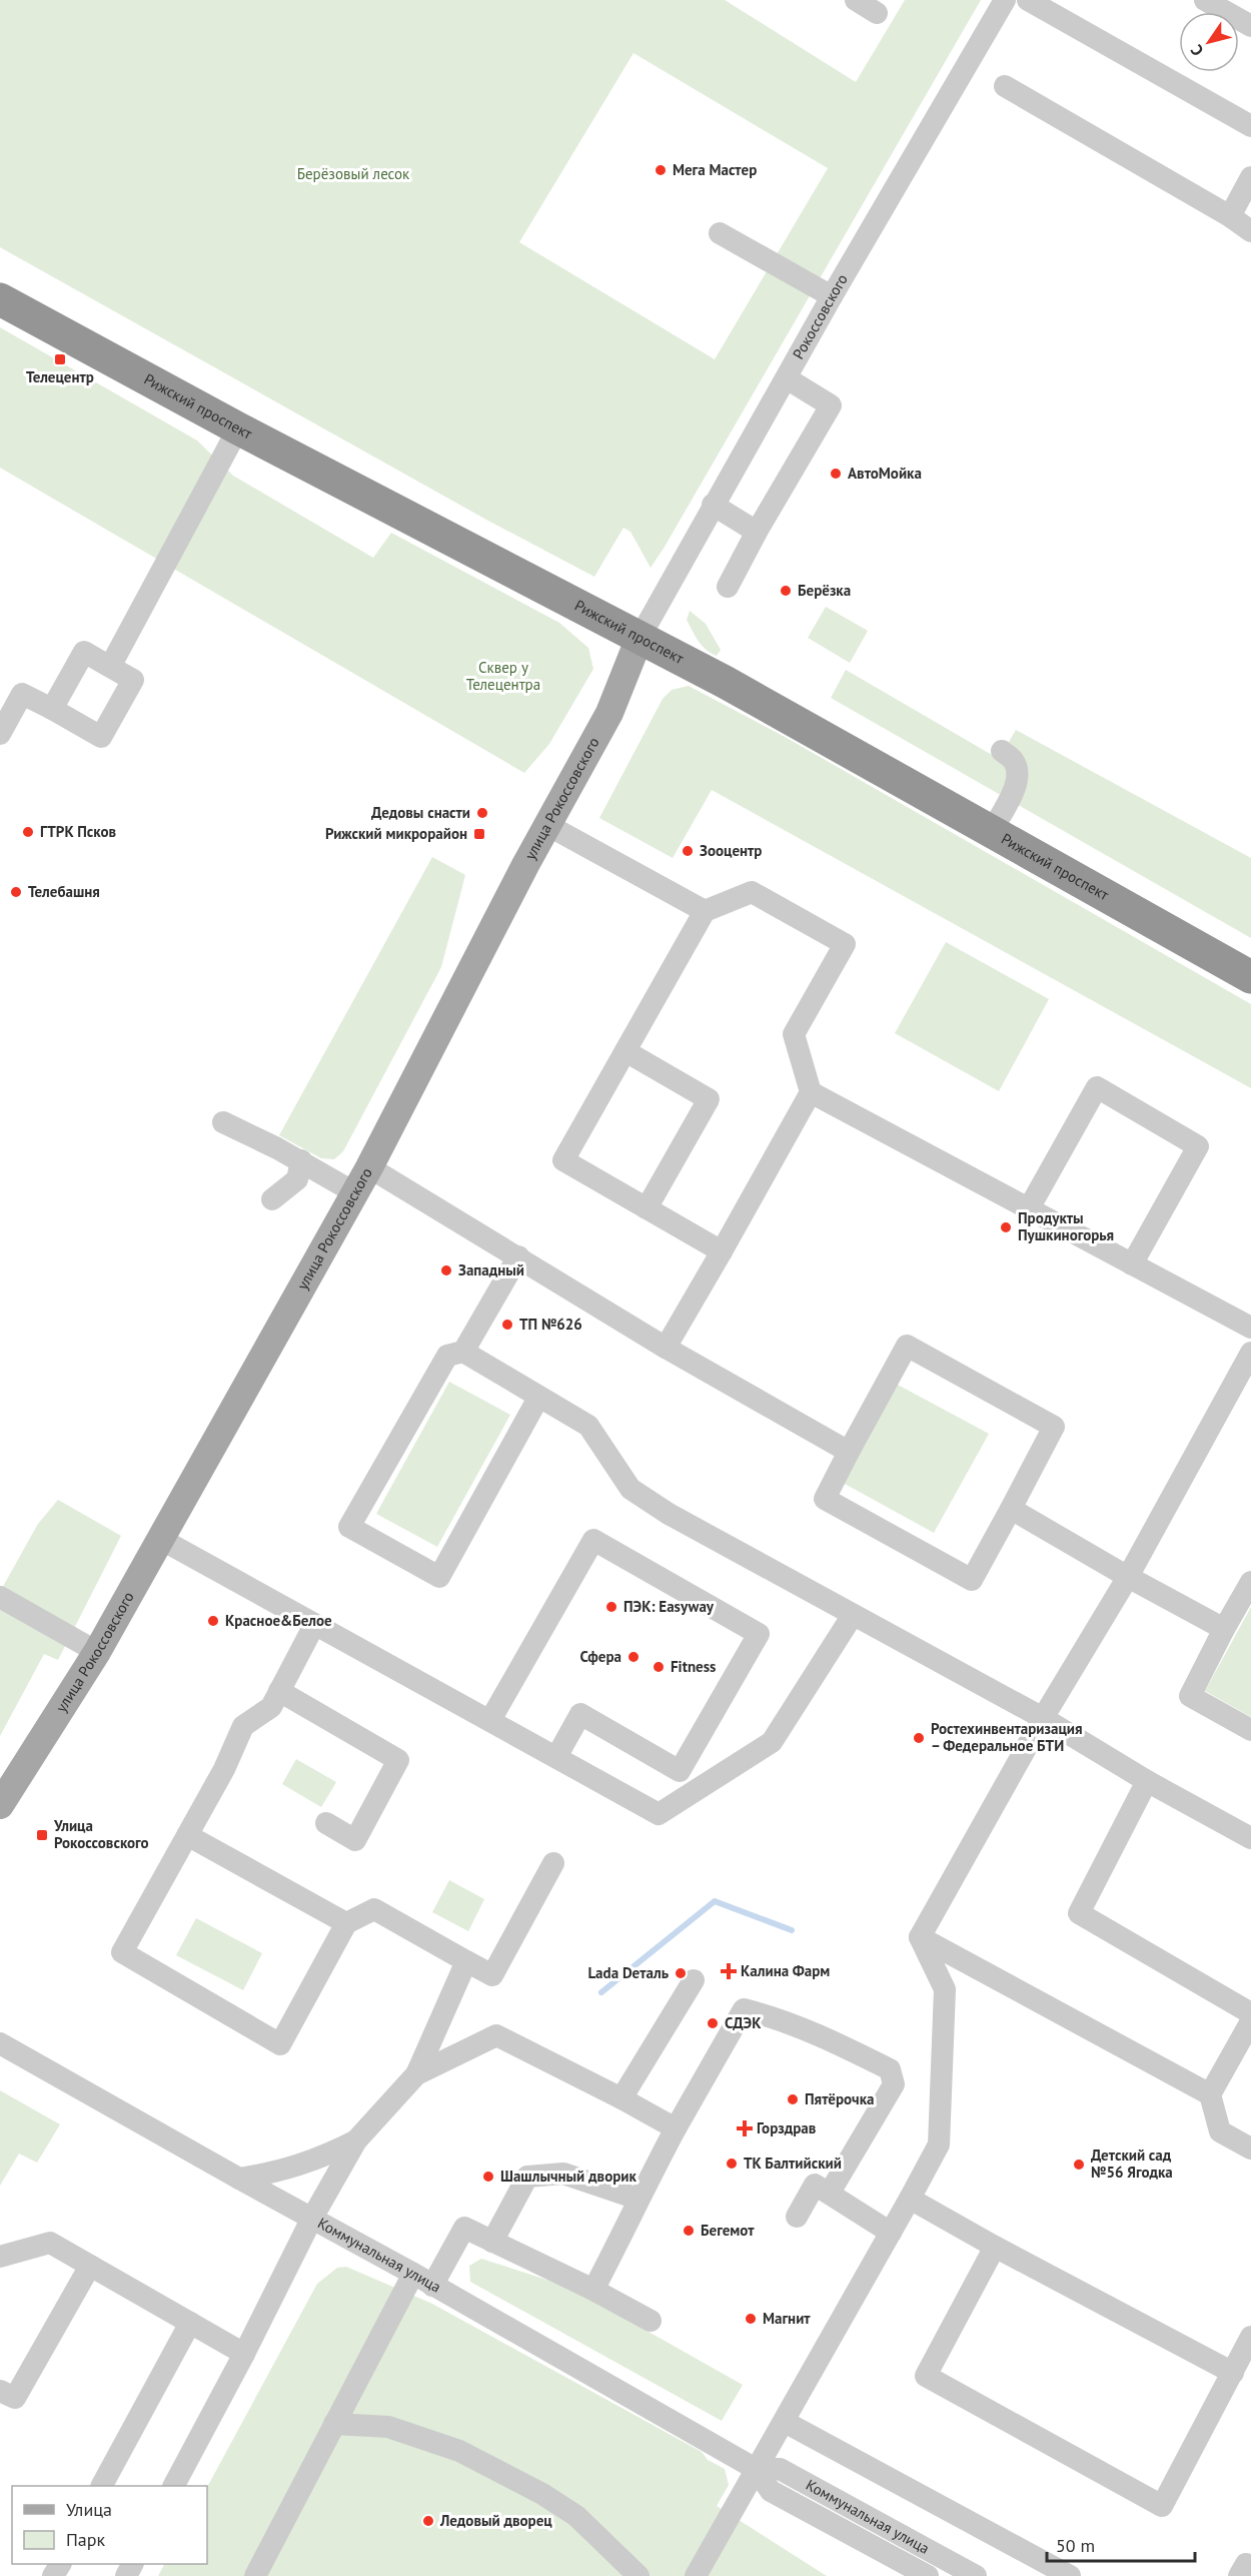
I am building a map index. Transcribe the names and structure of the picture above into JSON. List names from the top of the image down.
{
  "streets": {
    "highway": ["Рижский проспект"],
    "main road": ["улица Рокоссовского"],
    "street": ["Рокоссовского", "Коммунальная улица"]
  },
  "crossings": [
    ["Рокоссовского", "Рижский проспект"],
    ["Рокоссовского", "улица Рокоссовского"],
    ["Рижский проспект", "улица Рокоссовского"]
  ],
  "parks": ["Берёзовый лесок", "Сквер у Телецентра"],
  "places": {
    "other": [
      "Мега Мастер",
      "АвтоМойка",
      "Берёзка",
      "Дедовы снасти",
      "ГТРК Псков",
      "Зооцентр",
      "Телебашня",
      "Продукты Пушкиногорья",
      "Западный",
      "ТП №626",
      "ПЭК: Easyway",
      "Красное&Белое",
      "Сфера",
      "Fitness",
      "Ростехинвентаризация – Федеральное БТИ",
      "Lada Dеталь",
      "СДЭК",
      "Пятёрочка",
      "ТК Балтийский",
      "Детский сад №56 Ягодка",
      "Шашлычный дворик",
      "Бегемот",
      "Магнит",
      "Ледовый дворец"
    ],
    "transit": ["Телецентр", "Рижский микрорайон", "Улица Рокоссовского"],
    "health": ["Калина Фарм", "Горздрав"]
  },
  "legend": ["Улица", "Парк"],
  "scale_bar": "50 m",
  "north": "bottom left"
}
